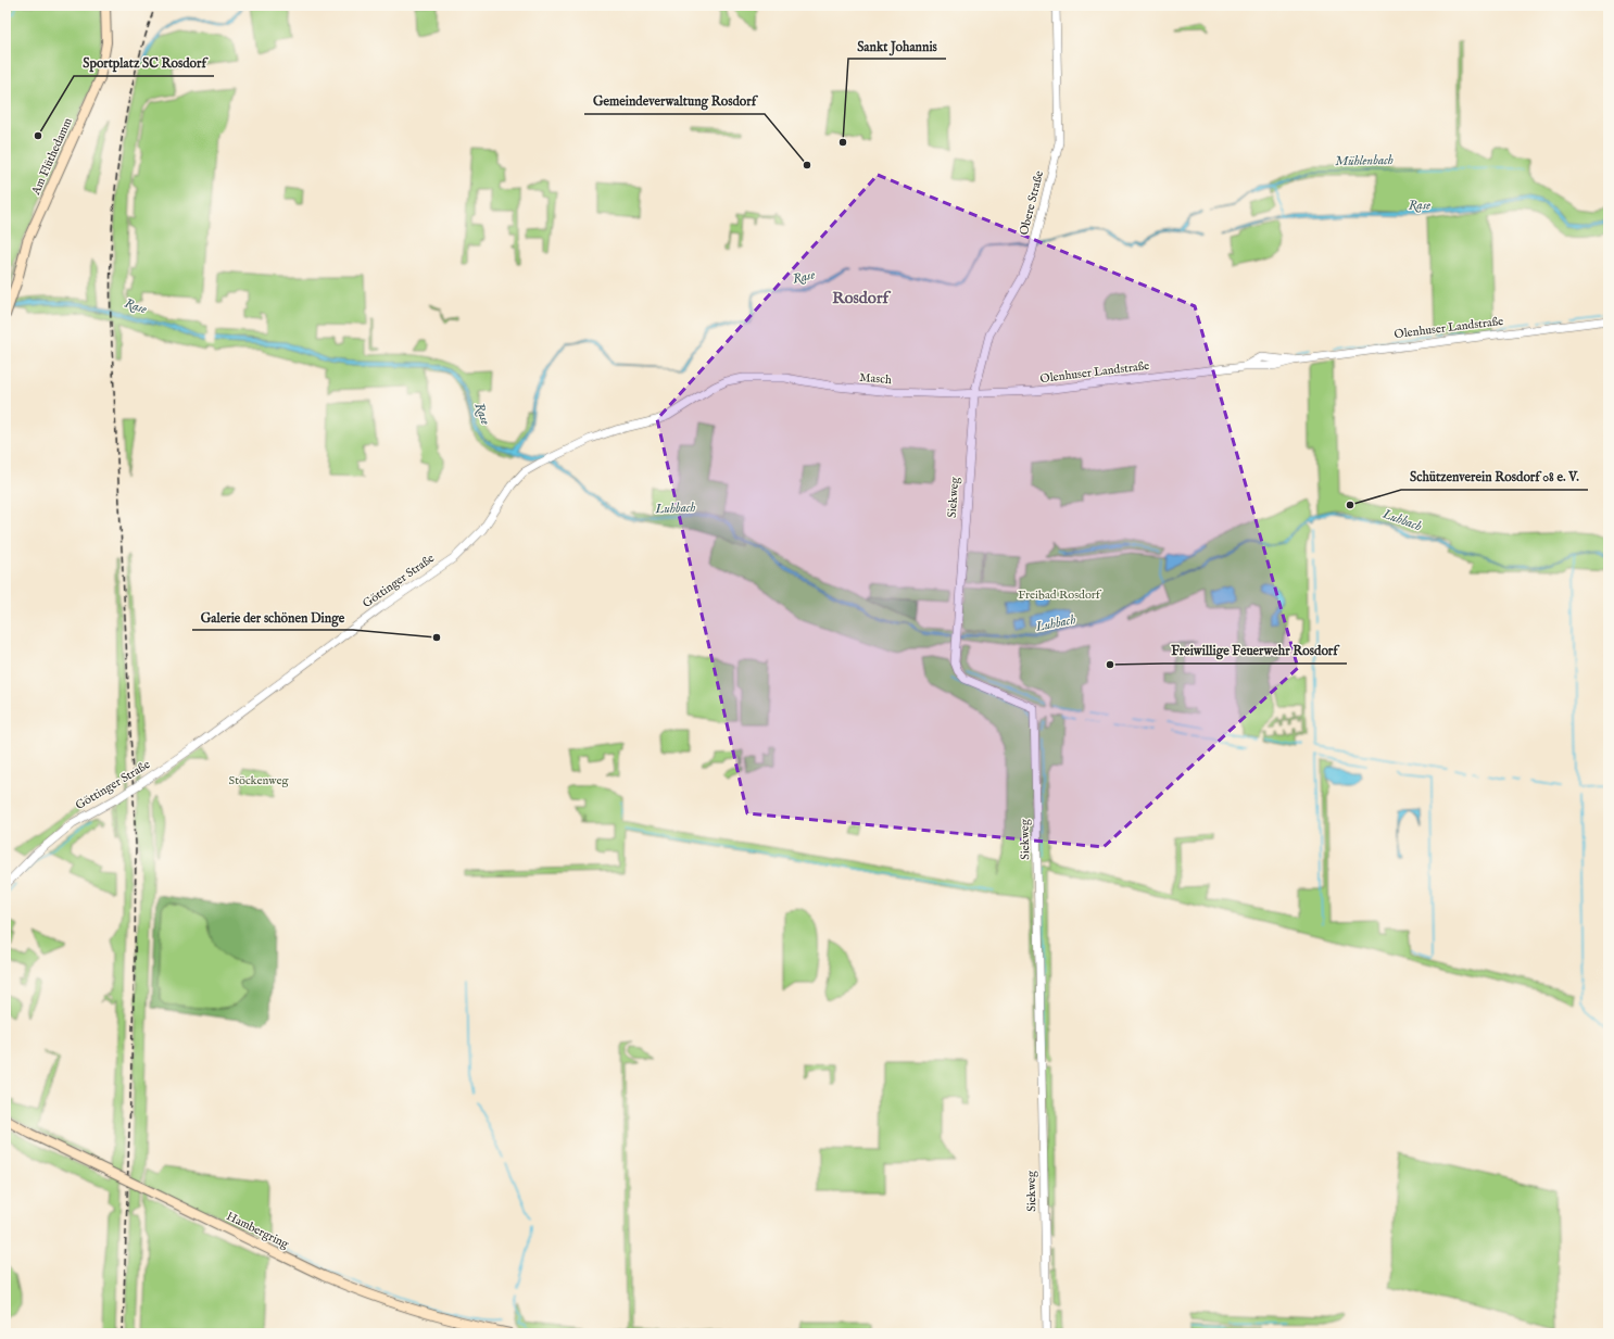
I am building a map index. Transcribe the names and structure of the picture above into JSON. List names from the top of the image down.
{
  "streets": {
    "main road": ["Am Flüthedamm", "Hambergring"],
    "street": [
      "Obere Straße",
      "Olenhuser Landstraße",
      "Masch",
      "Siekweg",
      "Göttinger Straße"
    ]
  },
  "crossings": [
    ["Obere Straße", "Olenhuser Landstraße"],
    ["Obere Straße", "Masch"],
    ["Obere Straße", "Siekweg"],
    ["Olenhuser Landstraße", "Masch"],
    ["Olenhuser Landstraße", "Siekweg"],
    ["Masch", "Siekweg"],
    ["Masch", "Göttinger Straße"]
  ],
  "districts": ["Rosdorf"],
  "water": ["Mühlenbach", "Rase", "Luhbach"],
  "parks": ["Freibad Rosdorf", "Stöckenweg"],
  "places": [
    "Sportplatz SC Rosdorf",
    "Sankt Johannis",
    "Gemeindeverwaltung Rosdorf",
    "Schützenverein Rosdorf 08 e. V.",
    "Galerie der schönen Dinge",
    "Freiwillige Feuerwehr Rosdorf"
  ]
}
